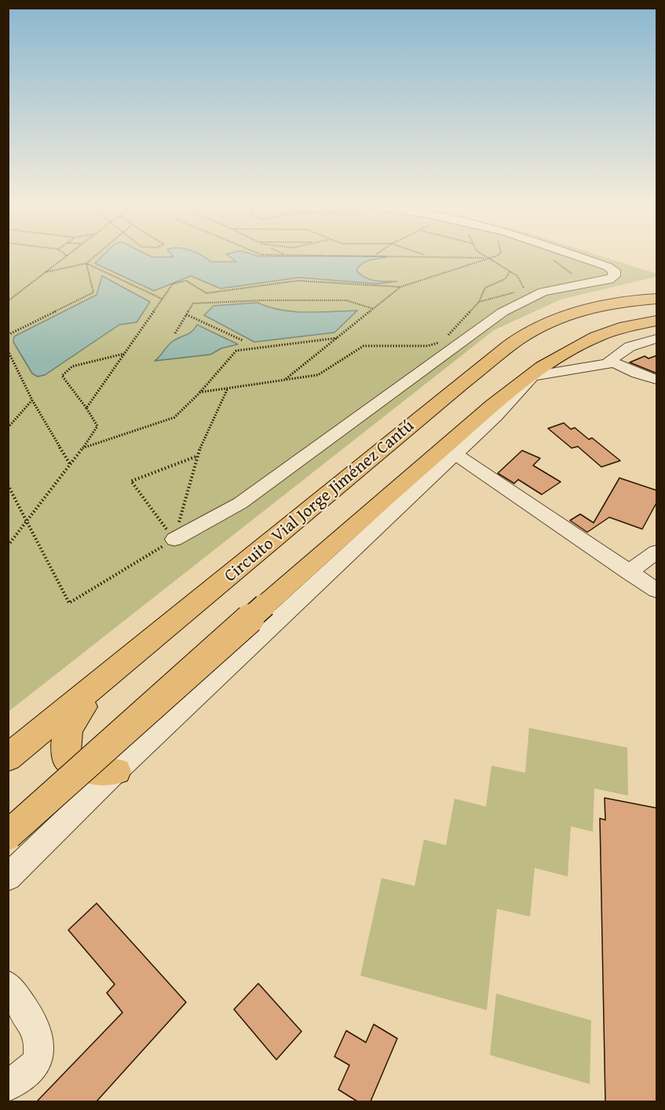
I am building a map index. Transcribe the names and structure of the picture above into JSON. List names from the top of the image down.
{
  "streets": {
    "main road": ["Circuito Vial Jorge Jiménez Cantú"]
  }
}
